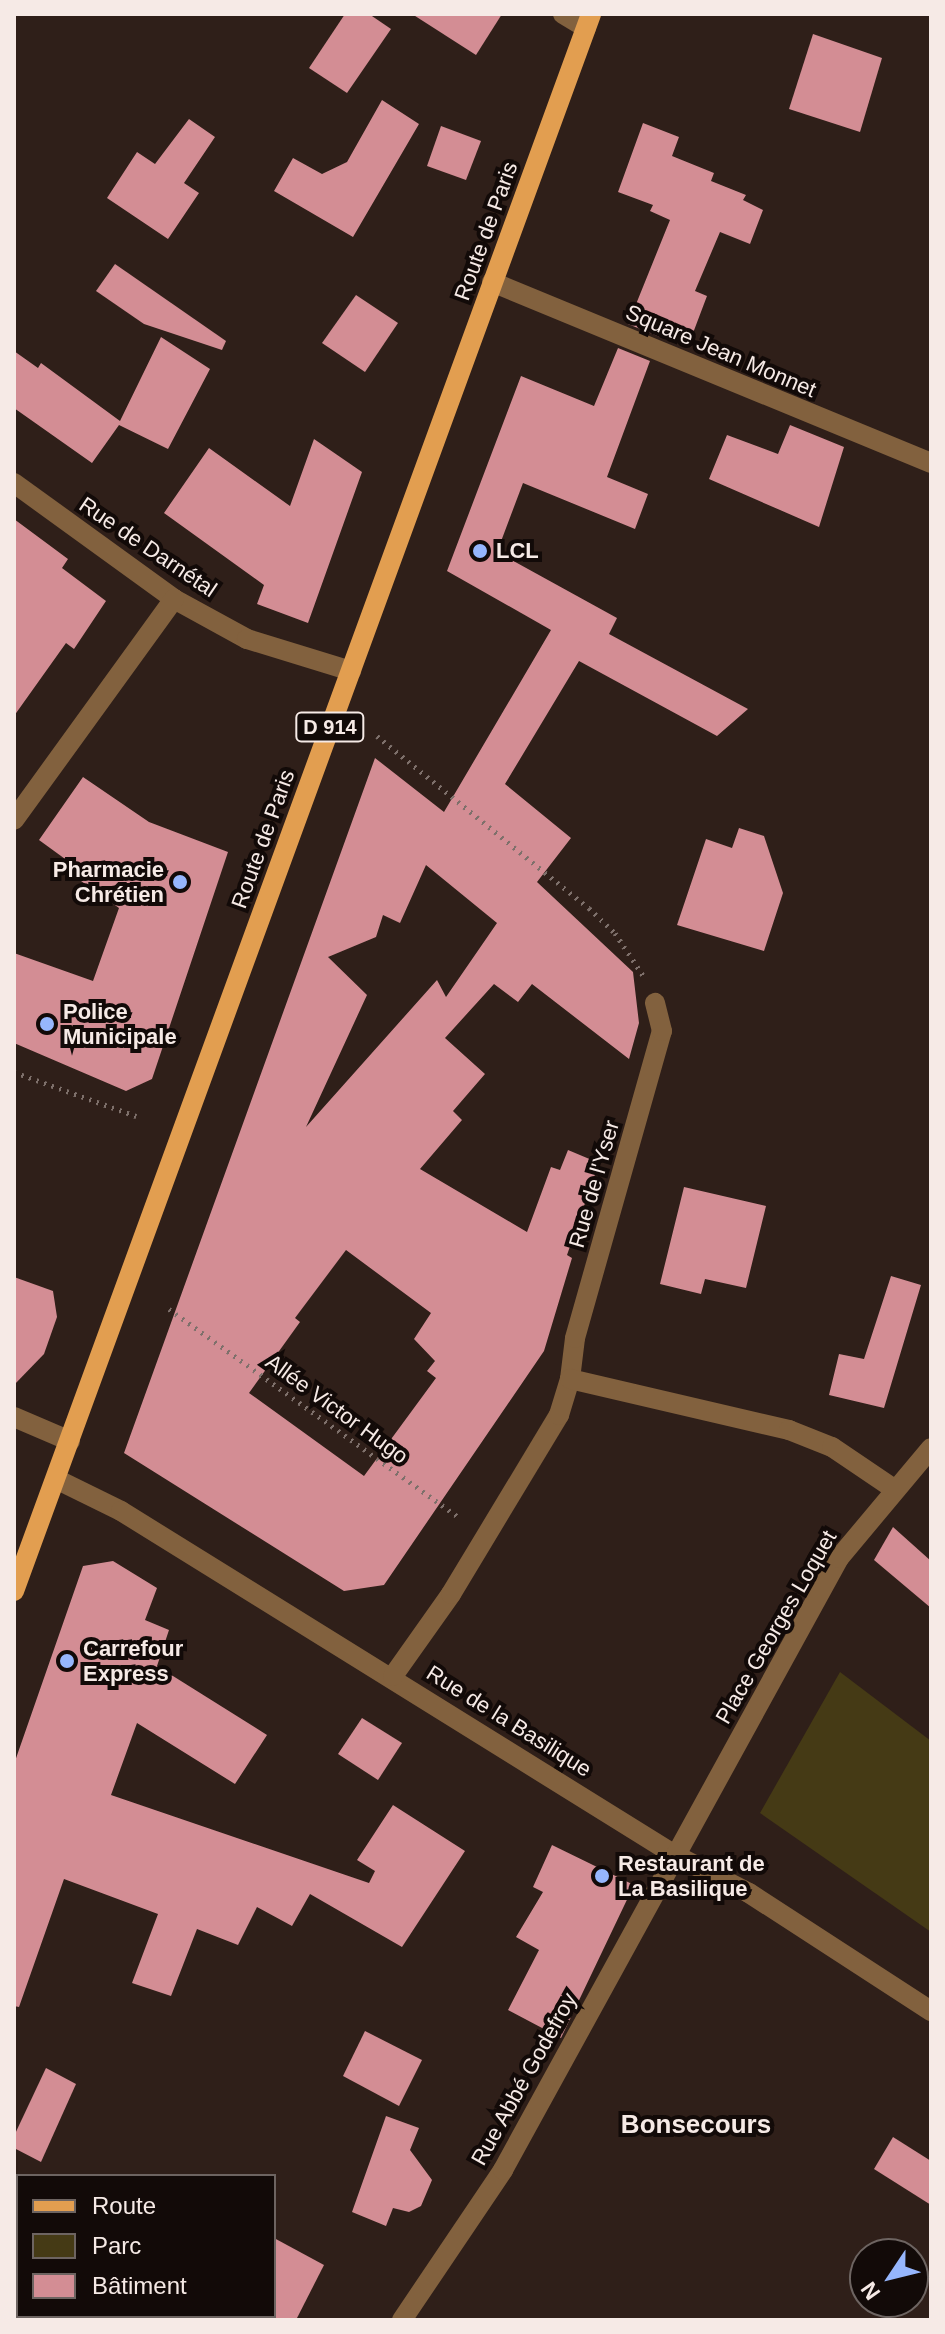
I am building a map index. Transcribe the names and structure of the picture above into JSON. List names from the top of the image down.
{
  "streets": {
    "main road": ["Route de Paris", "D 914"],
    "street": [
      "Square Jean Monnet",
      "Rue de Darnétal",
      "Rue de l'Yser",
      "Place Georges Loquet",
      "Rue de la Basilique",
      "Rue Abbé Godefroy"
    ],
    "path": ["Allée Victor Hugo"]
  },
  "crossings": [
    ["Route de Paris", "Square Jean Monnet"],
    ["Route de Paris", "Rue de Darnétal"],
    ["Route de Paris", "Rue de la Basilique"],
    ["Place Georges Loquet", "Rue de la Basilique"],
    ["Place Georges Loquet", "Rue Abbé Godefroy"],
    ["Rue de la Basilique", "Rue Abbé Godefroy"]
  ],
  "districts": ["Bonsecours"],
  "places": [
    "LCL",
    "Pharmacie Chrétien",
    "Police Municipale",
    "Carrefour Express",
    "Restaurant de La Basilique"
  ],
  "legend": ["Route", "Parc", "Bâtiment"],
  "north": "bottom left"
}
